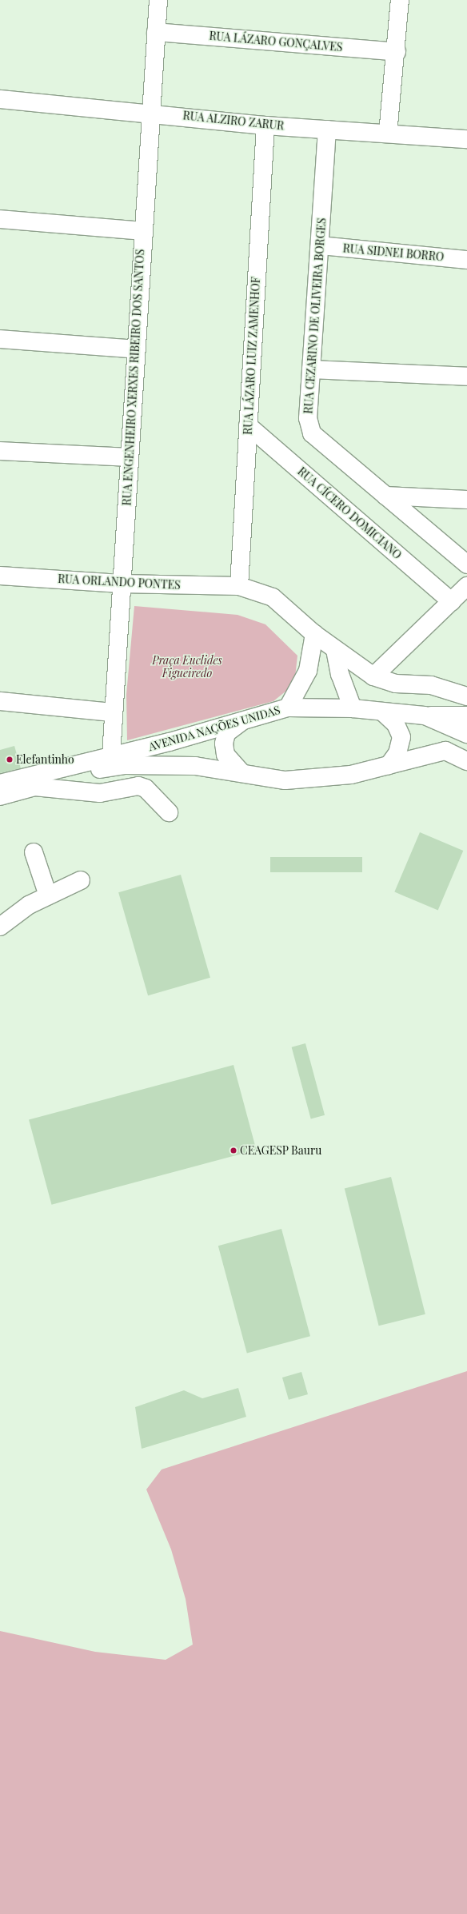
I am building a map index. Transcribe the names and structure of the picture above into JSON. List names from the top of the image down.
{
  "streets": {
    "street": [
      "RUA LÁZARO GONÇALVES",
      "RUA ALZIRO ZARUR",
      "RUA SIDNEI BORRO",
      "RUA CEZARINO DE OLIVEIRA BORGES",
      "RUA LÁZARO LUIZ ZAMENHOF",
      "RUA ENGENHEIRO XERXES RIBEIRO DOS SANTOS",
      "RUA CÍCERO DOMICIANO",
      "RUA ORLANDO PONTES",
      "AVENIDA NAÇÕES UNIDAS"
    ]
  },
  "crossings": [
    ["RUA LÁZARO GONÇALVES", "RUA ENGENHEIRO XERXES RIBEIRO DOS SANTOS"],
    ["RUA ALZIRO ZARUR", "RUA CEZARINO DE OLIVEIRA BORGES"],
    ["RUA ALZIRO ZARUR", "RUA LÁZARO LUIZ ZAMENHOF"],
    ["RUA ALZIRO ZARUR", "RUA ENGENHEIRO XERXES RIBEIRO DOS SANTOS"],
    ["RUA SIDNEI BORRO", "RUA CEZARINO DE OLIVEIRA BORGES"],
    ["RUA LÁZARO LUIZ ZAMENHOF", "RUA CÍCERO DOMICIANO"],
    ["RUA LÁZARO LUIZ ZAMENHOF", "RUA ORLANDO PONTES"],
    ["RUA ENGENHEIRO XERXES RIBEIRO DOS SANTOS", "RUA ORLANDO PONTES"],
    ["RUA ENGENHEIRO XERXES RIBEIRO DOS SANTOS", "AVENIDA NAÇÕES UNIDAS"]
  ],
  "parks": ["Praça Euclides Figueiredo"],
  "places": ["Elefantinho", "CEAGESP Bauru"]
}
